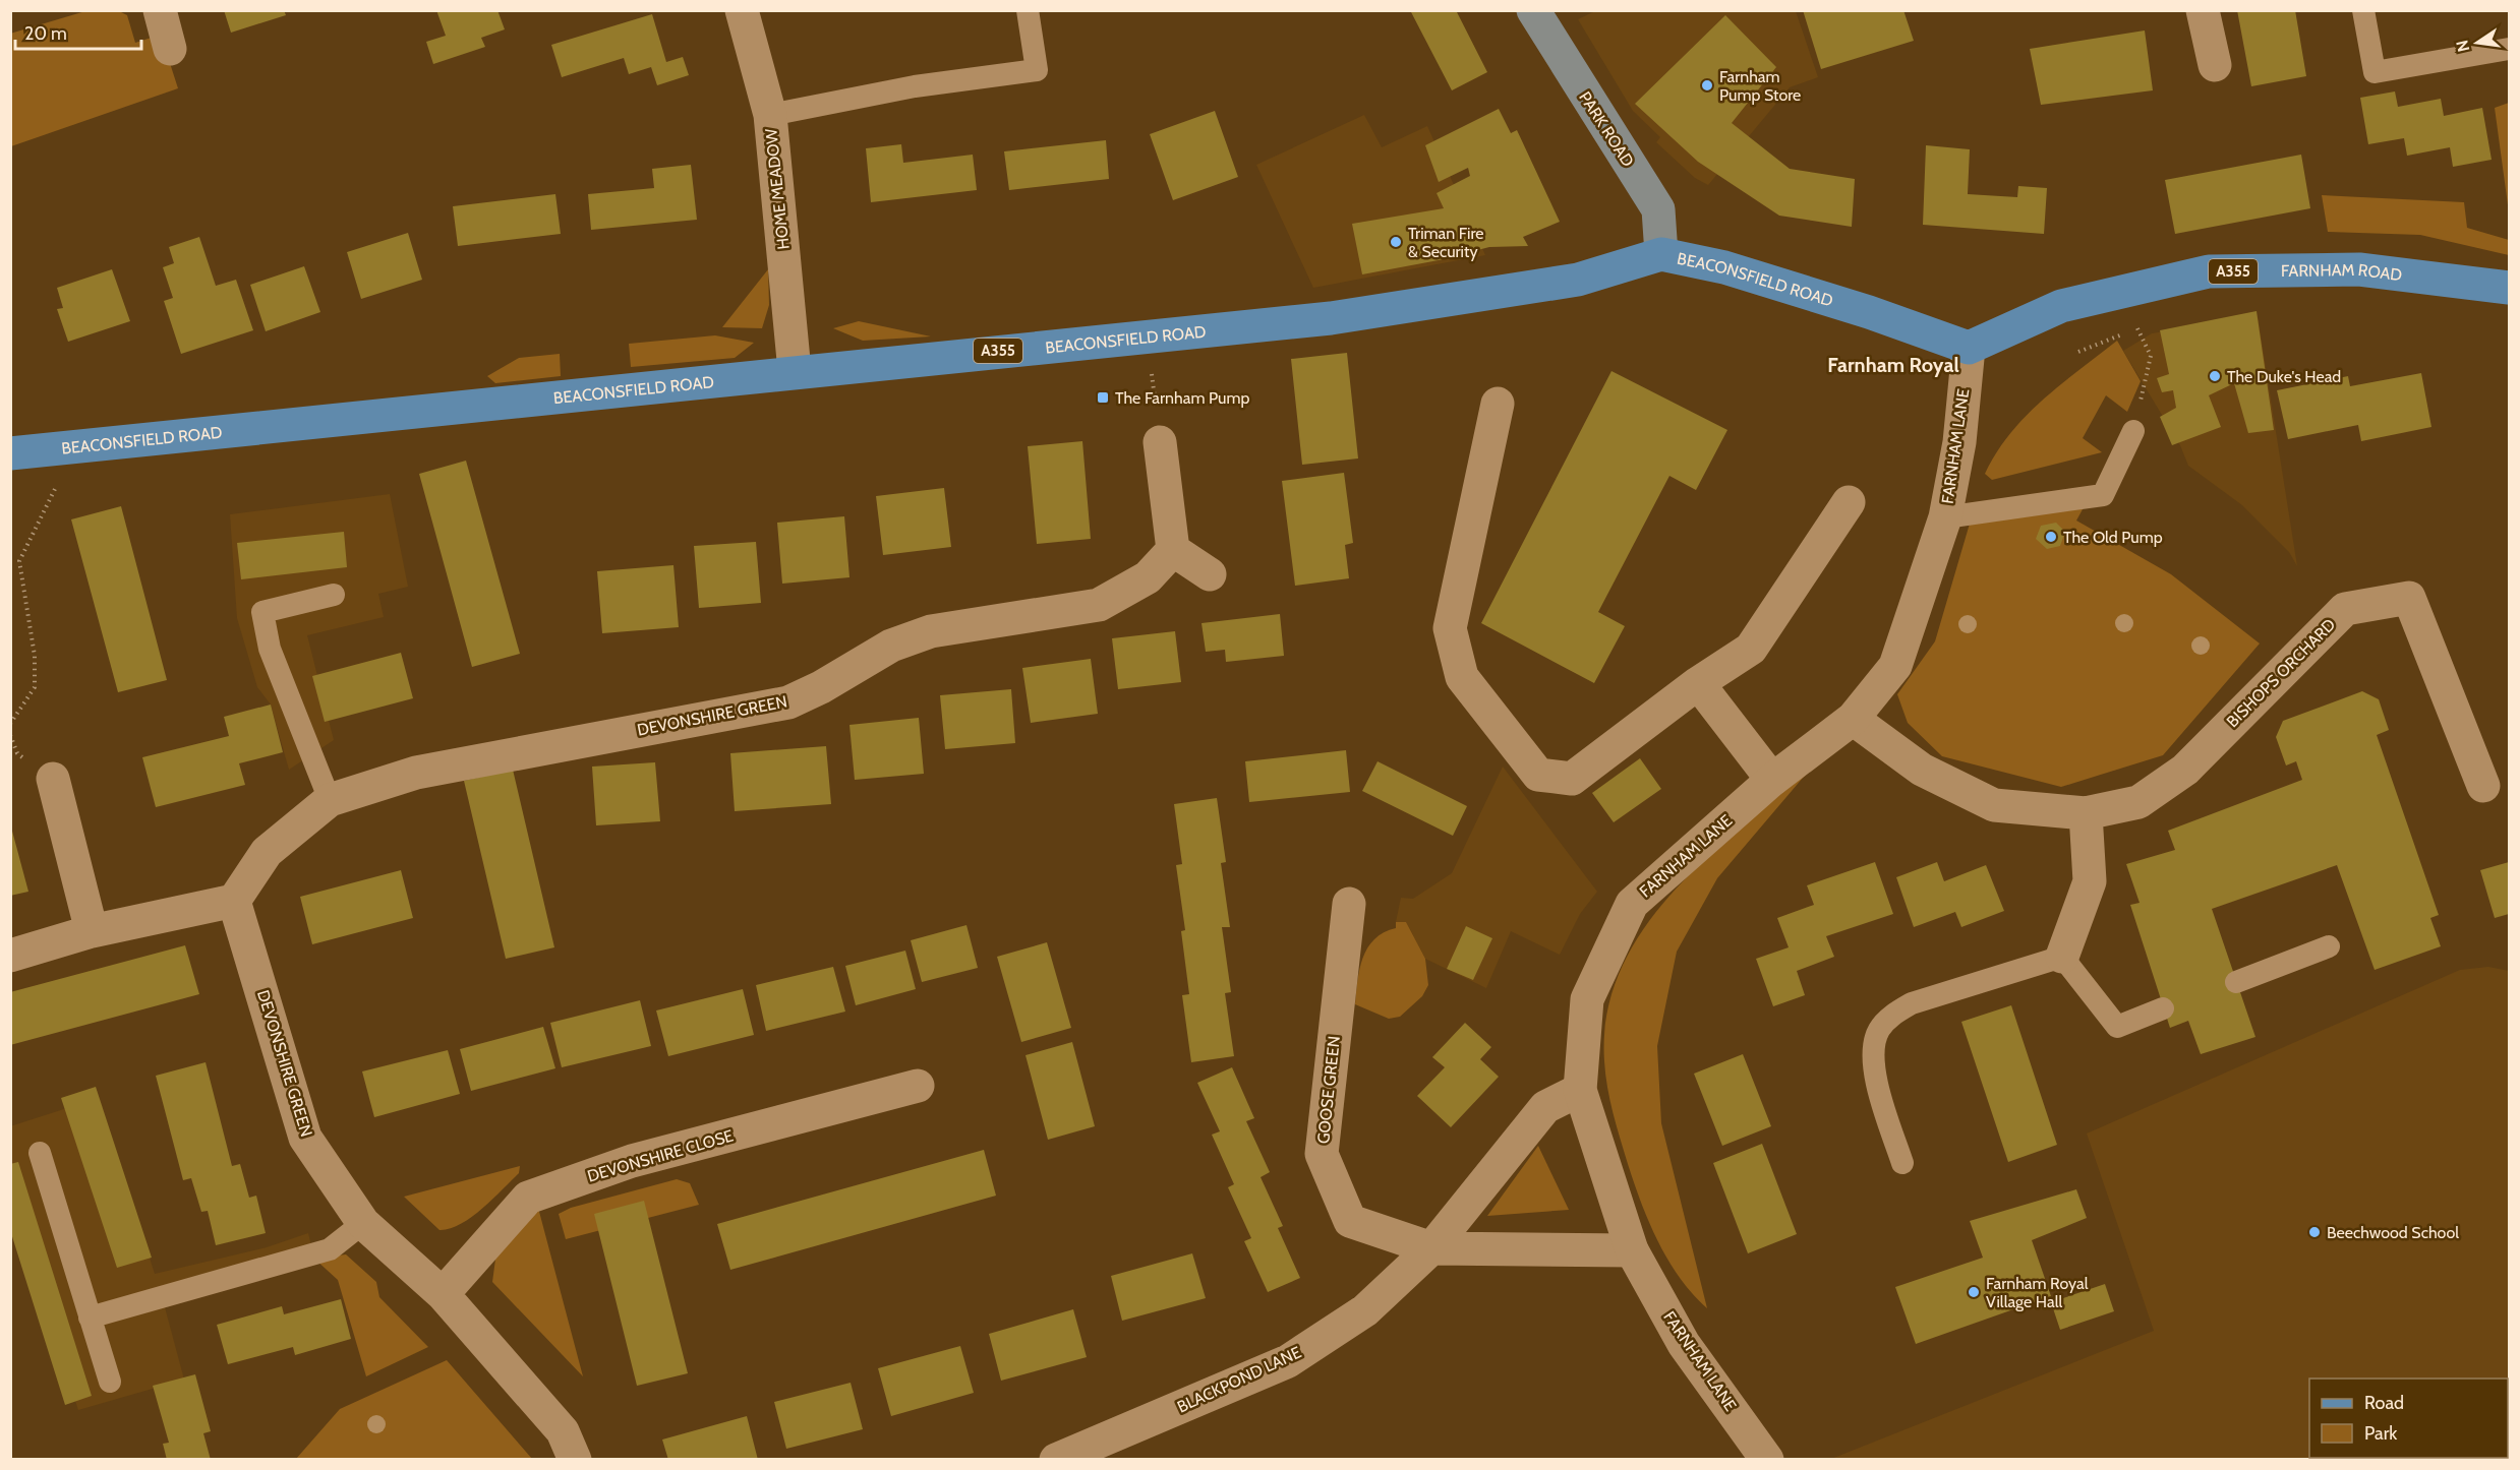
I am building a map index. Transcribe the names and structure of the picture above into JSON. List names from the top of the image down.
{
  "streets": {
    "main road": [
      "PARK ROAD",
      "A355",
      "FARNHAM ROAD",
      "BEACONSFIELD ROAD"
    ],
    "street": [
      "HOME MEADOW",
      "FARNHAM LANE",
      "BISHOPS ORCHARD",
      "DEVONSHIRE GREEN",
      "GOOSE GREEN",
      "DEVONSHIRE CLOSE",
      "BLACKPOND LANE"
    ]
  },
  "crossings": [
    ["PARK ROAD", "BEACONSFIELD ROAD"],
    ["HOME MEADOW", "BEACONSFIELD ROAD"],
    ["FARNHAM ROAD", "BEACONSFIELD ROAD"],
    ["FARNHAM ROAD", "FARNHAM LANE"],
    ["BEACONSFIELD ROAD", "FARNHAM LANE"],
    ["FARNHAM LANE", "BISHOPS ORCHARD"],
    ["FARNHAM LANE", "BLACKPOND LANE"],
    ["DEVONSHIRE GREEN", "DEVONSHIRE CLOSE"],
    ["GOOSE GREEN", "BLACKPOND LANE"]
  ],
  "districts": ["Farnham Royal"],
  "places": {
    "other": [
      "Farnham Pump Store",
      "Triman Fire & Security",
      "The Duke's Head",
      "The Old Pump",
      "Beechwood School",
      "Farnham Royal Village Hall"
    ],
    "transit": ["The Farnham Pump"]
  },
  "legend": ["Road", "Park"],
  "scale_bar": "20 m",
  "north": "left"
}
